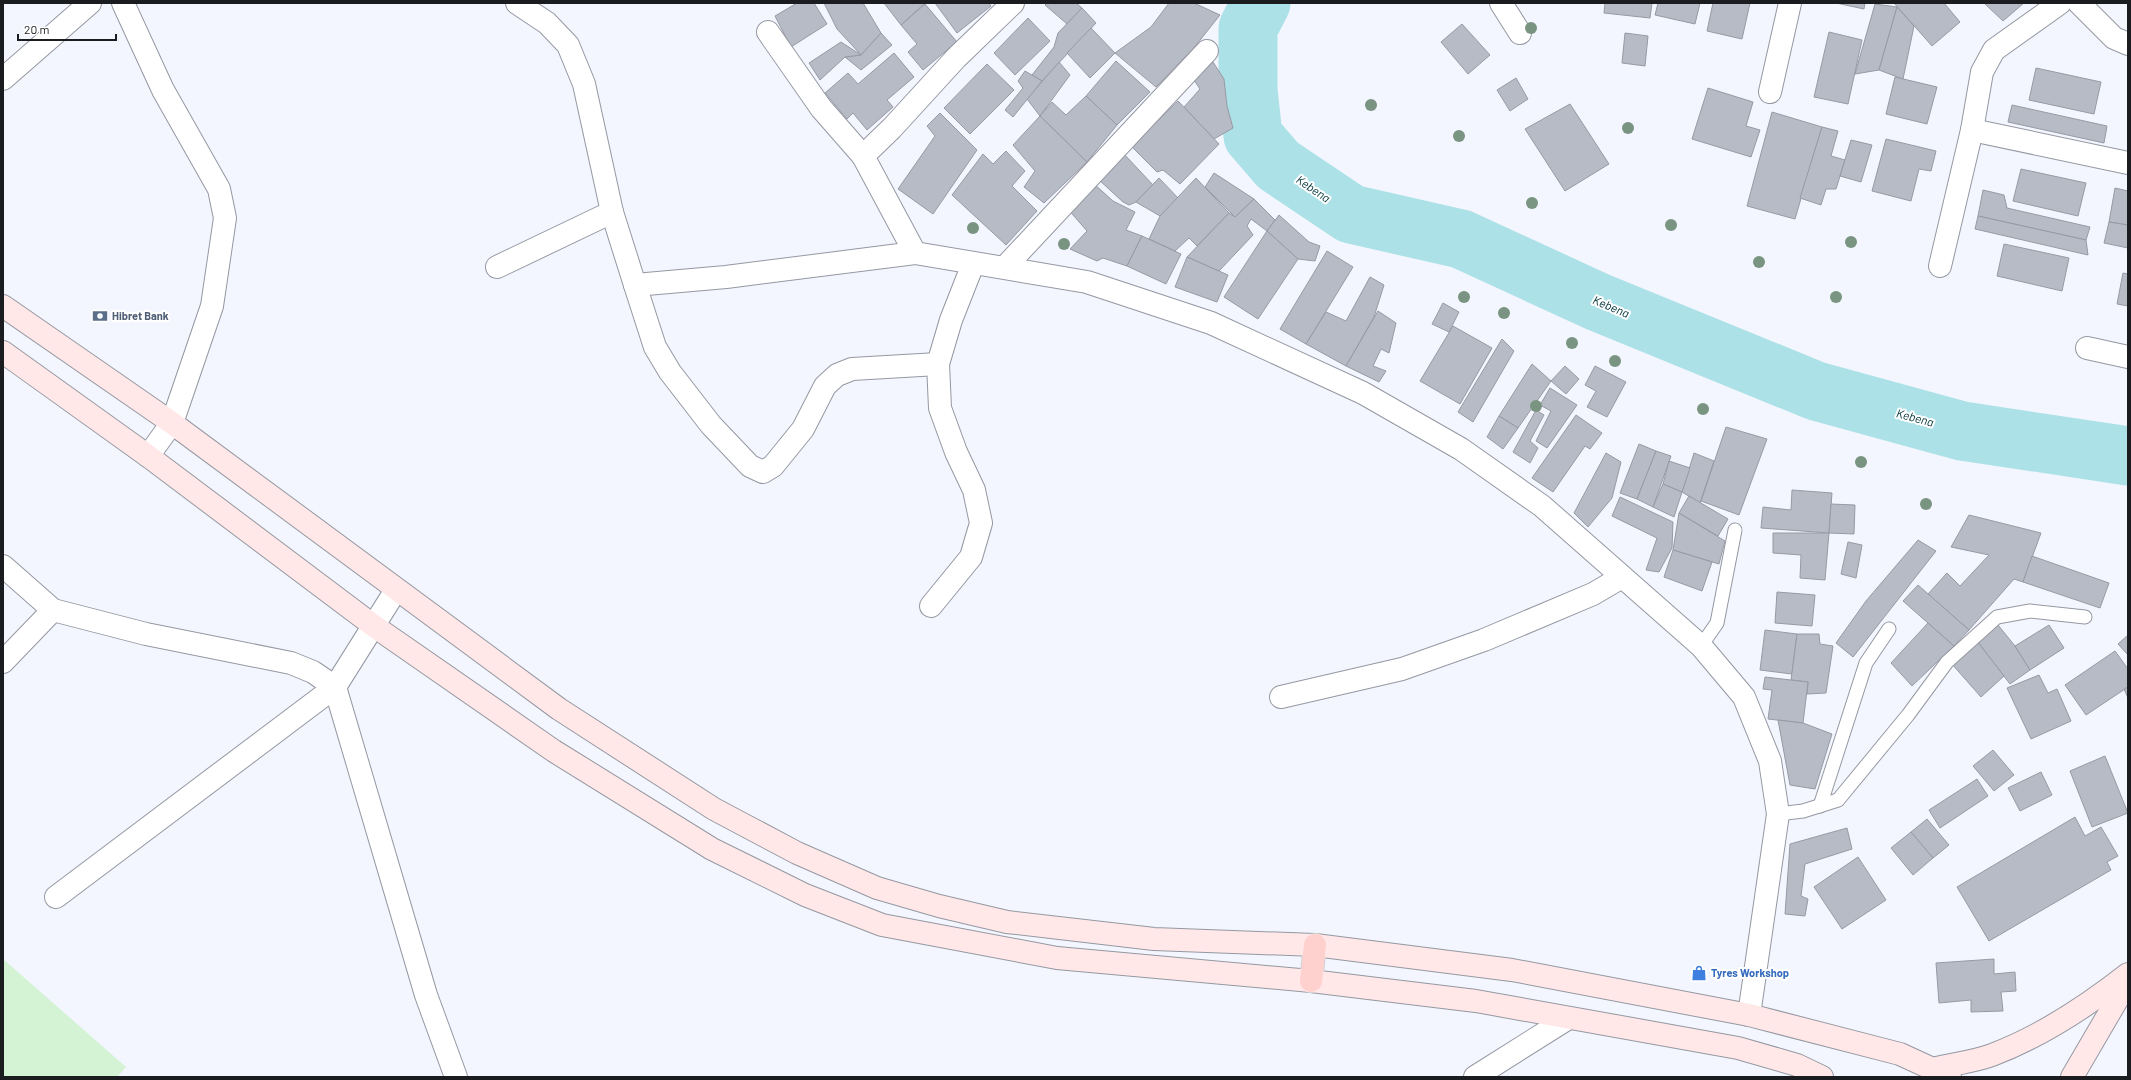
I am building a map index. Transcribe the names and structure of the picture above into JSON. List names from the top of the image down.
{
  "water": ["Kebena"],
  "places": {
    "bank": ["Hibret Bank"],
    "shop": ["Tyres Workshop"]
  },
  "scale_bar": "20 m"
}
